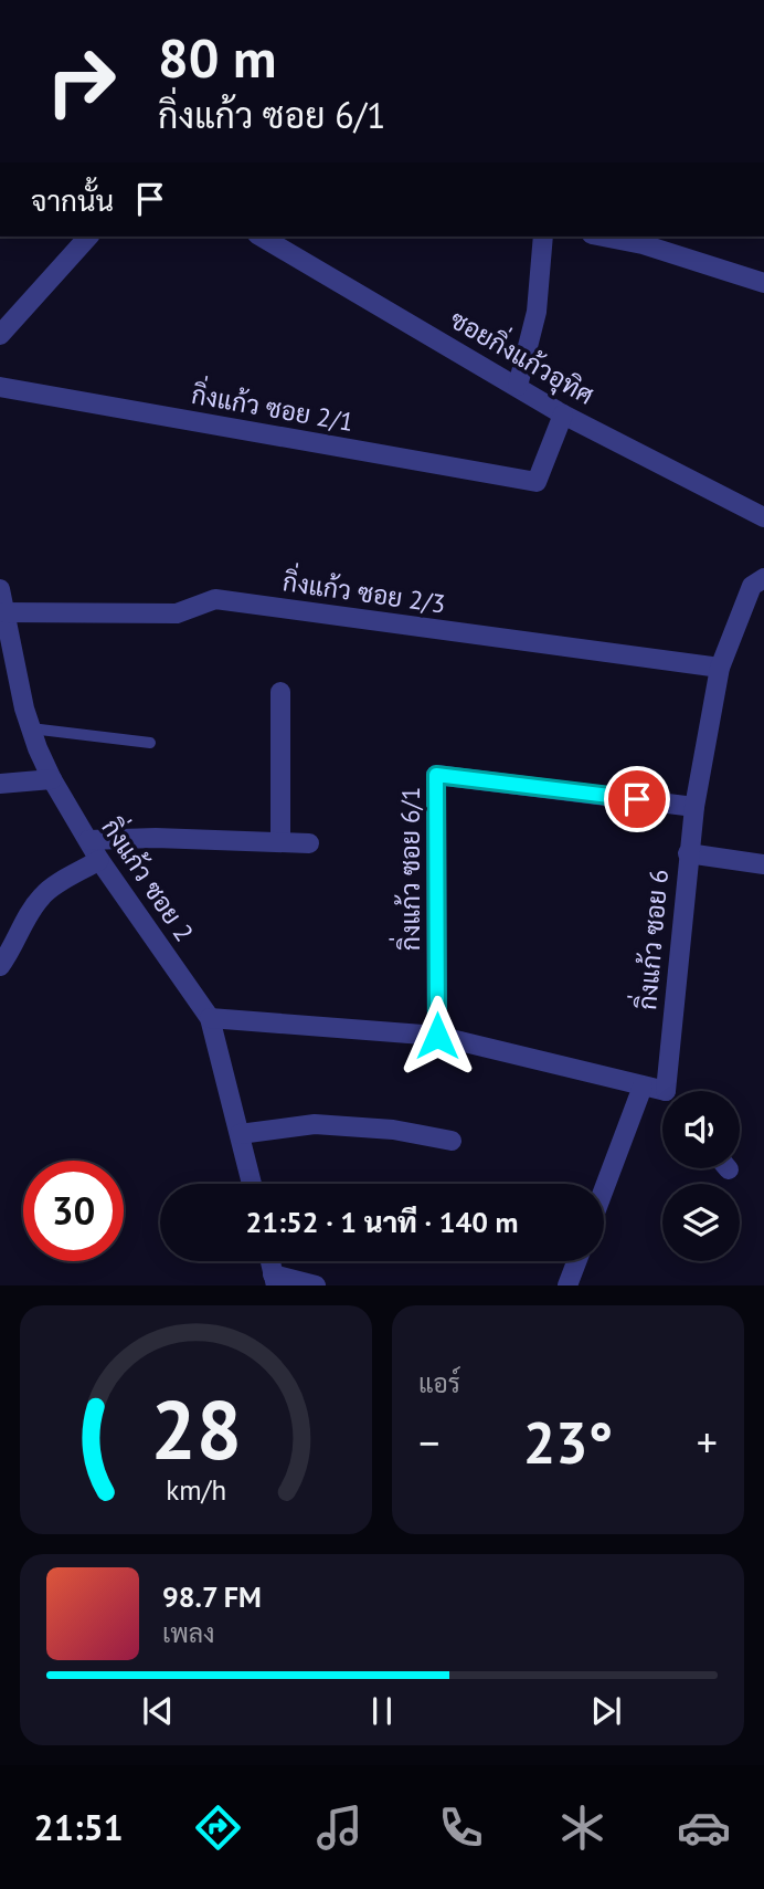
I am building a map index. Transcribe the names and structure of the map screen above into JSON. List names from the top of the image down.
{
  "streets": {
    "street": [
      "ซอยกิ่งแก้วอุทิศ",
      "กิ่งแก้ว ซอย 2/1",
      "กิ่งแก้ว ซอย 2/3",
      "กิ่งแก้ว ซอย 6/1",
      "กิ่งแก้ว ซอย 2",
      "กิ่งแก้ว ซอย 6"
    ]
  },
  "crossings": [
    ["ซอยกิ่งแก้วอุทิศ", "กิ่งแก้ว ซอย 2/1"],
    ["กิ่งแก้ว ซอย 2/3", "กิ่งแก้ว ซอย 2"],
    ["กิ่งแก้ว ซอย 2/3", "กิ่งแก้ว ซอย 6"],
    ["กิ่งแก้ว ซอย 6/1", "กิ่งแก้ว ซอย 6"]
  ],
  "page": {
    "turn": ["80 m", "กิ่งแก้ว ซอย 6/1"],
    "then": "จากนั้น",
    "limit": "30",
    "trip": "21:52 · 1 นาที · 140 m",
    "tile": "แอร์",
    "heat": ["−", "23°", "+"],
    "song": ["98.7 FM", "เพลง"],
    "tabs": "21:51",
    "gauge": ["28", "km/h"]
  }
}
